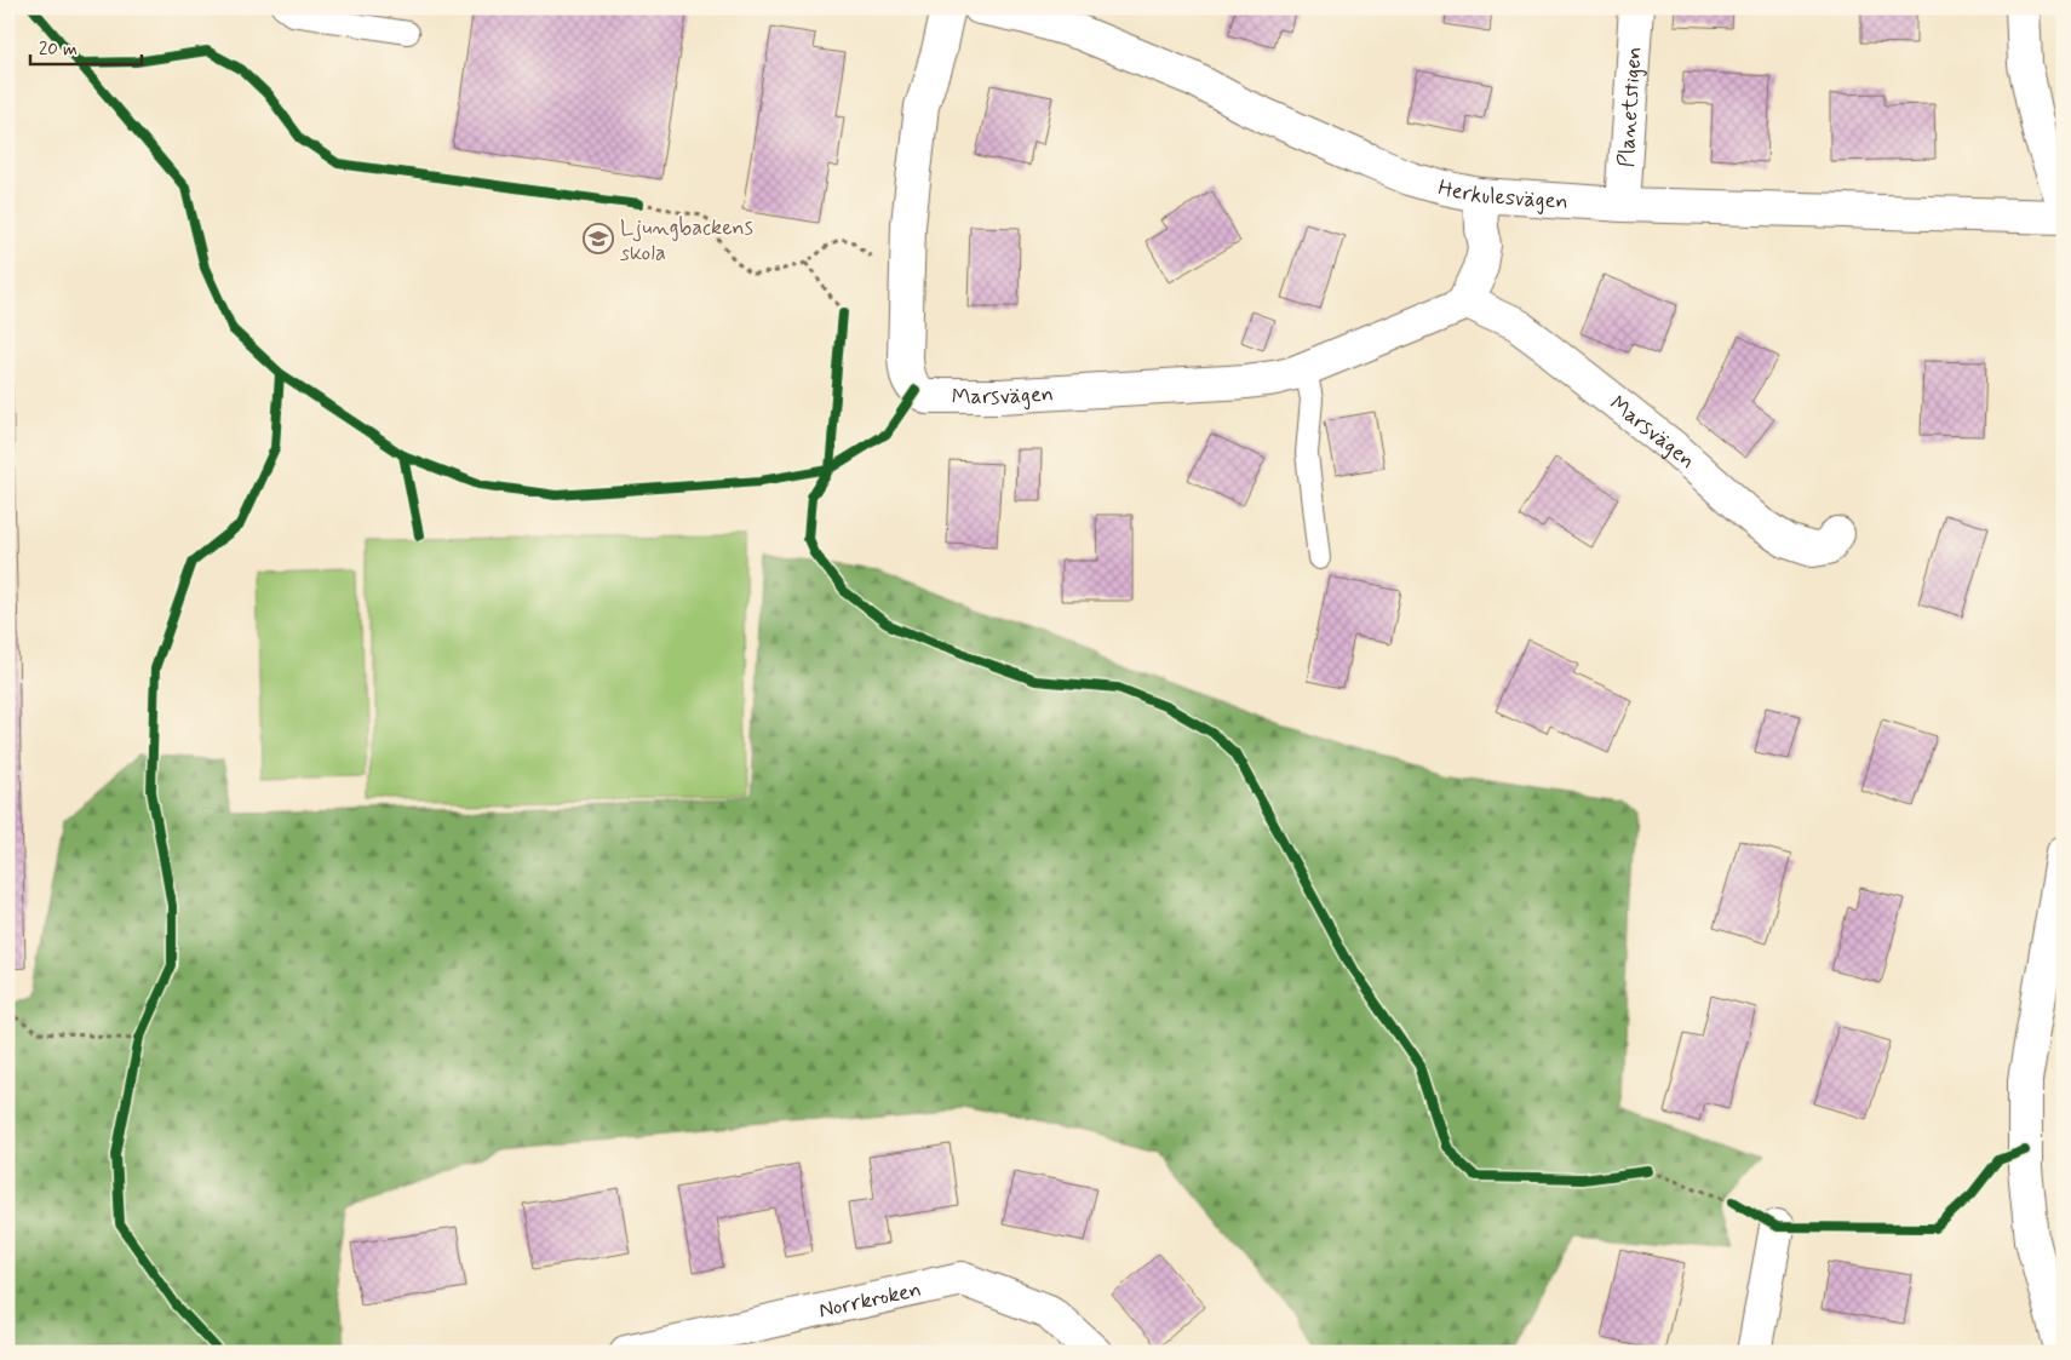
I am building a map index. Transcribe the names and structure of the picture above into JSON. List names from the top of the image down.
{
  "streets": {
    "street": [
      "Planetstigen",
      "Herkulesvägen",
      "Marsvägen",
      "Norrkroken"
    ]
  },
  "crossings": [
    ["Planetstigen", "Herkulesvägen"]
  ],
  "places": {
    "school or university": ["Ljungbackens skola"]
  },
  "scale_bar": "20 m"
}
